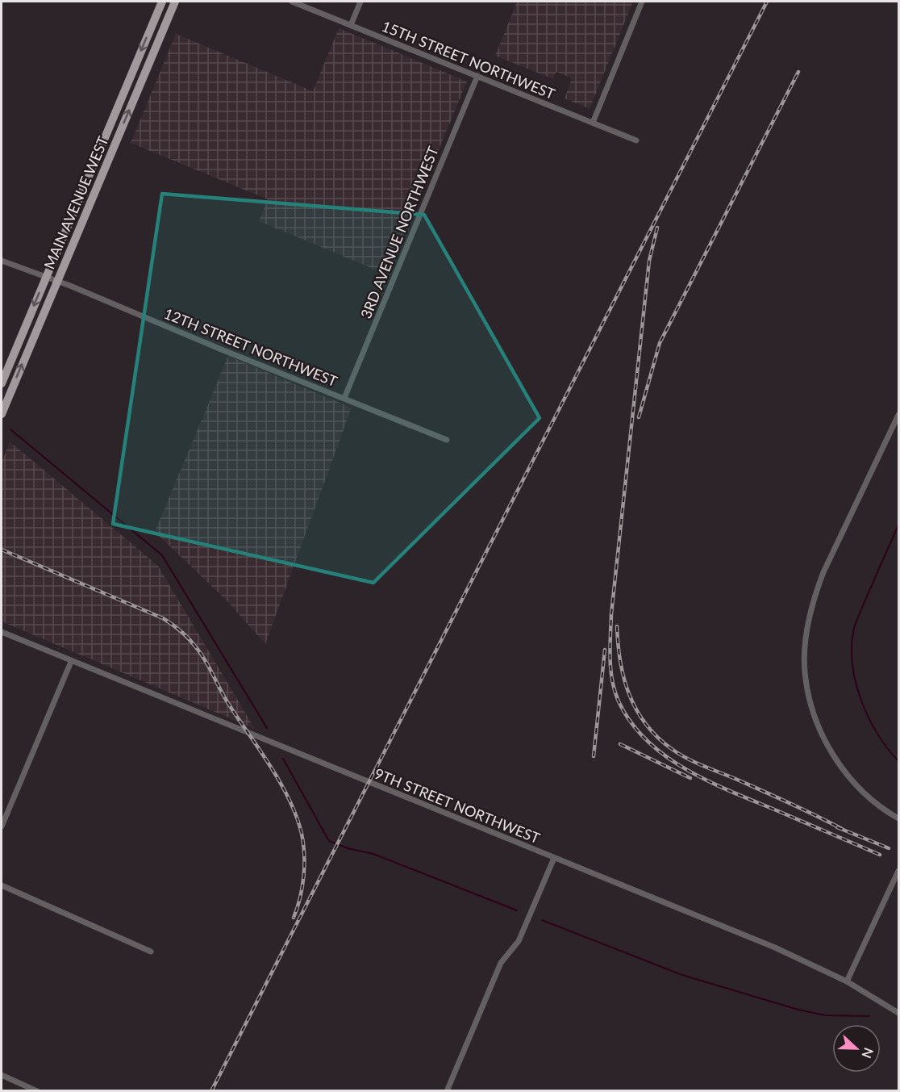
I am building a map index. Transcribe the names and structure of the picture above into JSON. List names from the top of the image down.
{
  "streets": {
    "main road": ["MAIN AVENUE WEST"],
    "street": [
      "15TH STREET NORTHWEST",
      "3RD AVENUE NORTHWEST",
      "12TH STREET NORTHWEST",
      "9TH STREET NORTHWEST"
    ]
  },
  "crossings": [
    ["15TH STREET NORTHWEST", "3RD AVENUE NORTHWEST"],
    ["MAIN AVENUE WEST", "12TH STREET NORTHWEST"],
    ["3RD AVENUE NORTHWEST", "12TH STREET NORTHWEST"]
  ],
  "north": "right"
}
